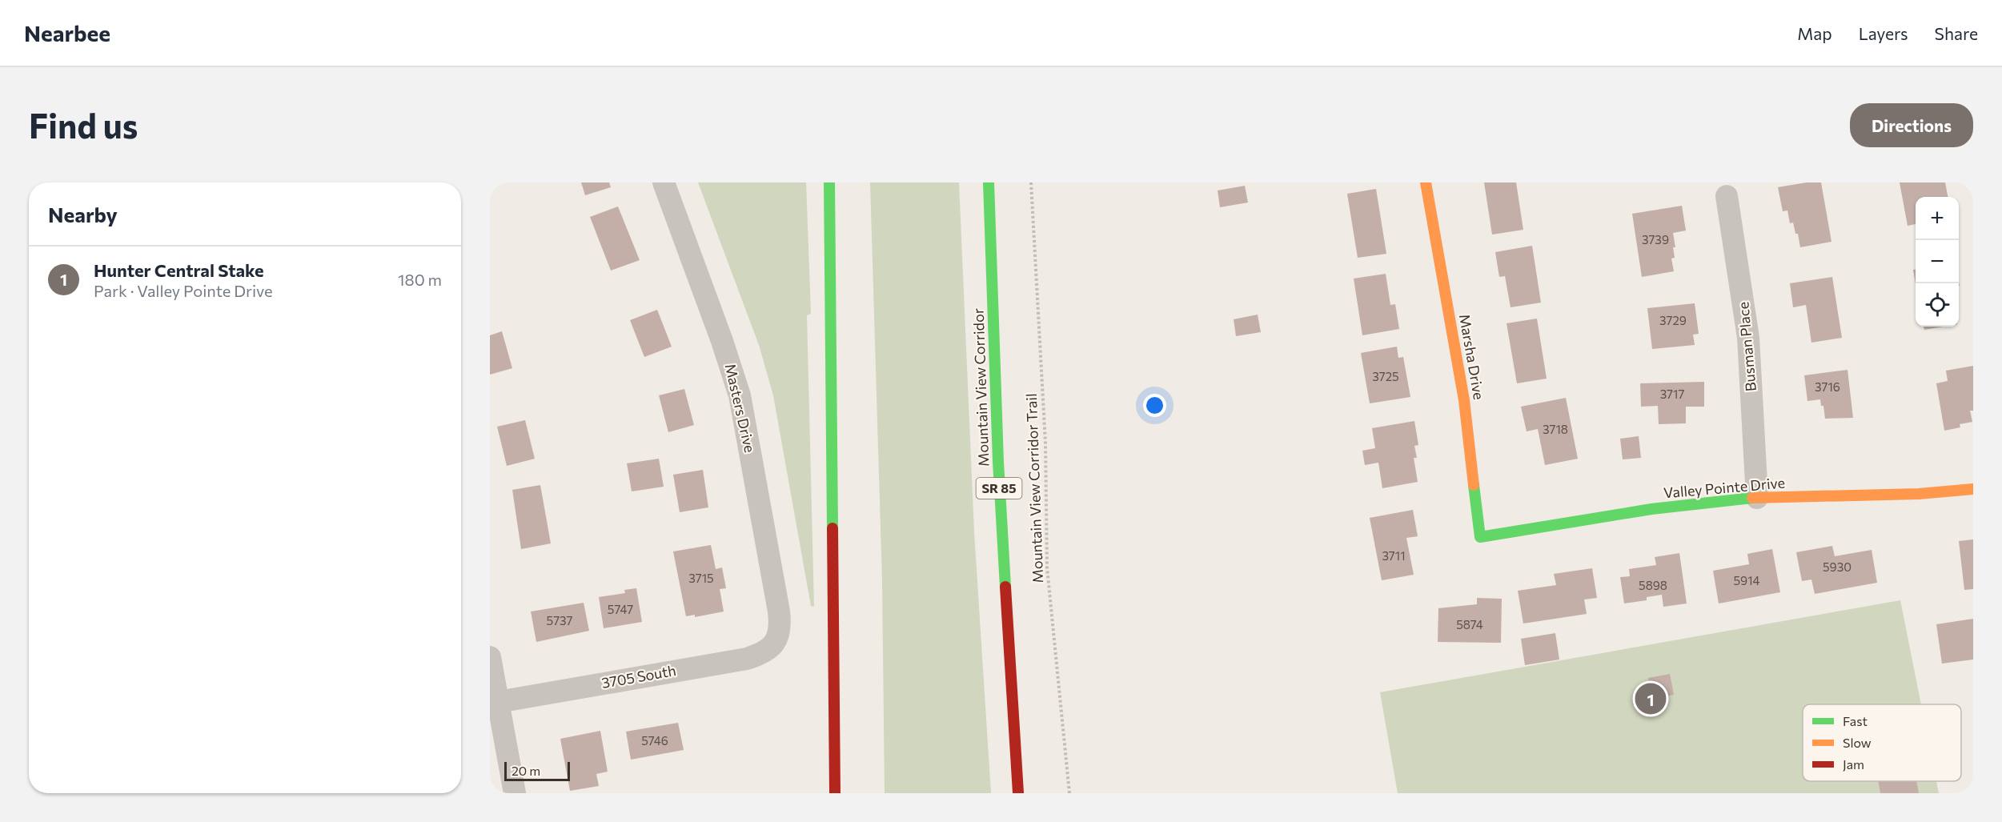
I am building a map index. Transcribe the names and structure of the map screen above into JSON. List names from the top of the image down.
{
  "streets": {
    "main road": [
      "Marsha Drive",
      "Mountain View Corridor",
      "SR 85",
      "Valley Pointe Drive"
    ],
    "street": ["Busman Place", "Masters Drive", "3705 South"],
    "path": ["Mountain View Corridor Trail"]
  },
  "crossings": [
    ["Busman Place", "Valley Pointe Drive"],
    ["Marsha Drive", "Valley Pointe Drive"],
    ["Masters Drive", "3705 South"]
  ],
  "house_numbers": [
    "3739",
    "3729",
    "3725",
    "3716",
    "3717",
    "3718",
    "3711",
    "5930",
    "3715",
    "5914",
    "5898",
    "5747",
    "5737",
    "5874",
    "5746"
  ],
  "legend": ["Fast", "Slow", "Jam"],
  "scale_bar": "20 m",
  "page": {
    "header": "Nearbee",
    "nav": ["Map", "Layers", "Share"],
    "buttons": "Directions",
    "title": "Find us",
    "heading": "Nearby",
    "map_buttons": ["+", "−"],
    "list": [
      {
        "mark": "1",
        "name": "Hunter Central Stake",
        "note": "Park · Valley Pointe Drive",
        "value": "180 m"
      }
    ],
    "pins": "1",
    "scale": "20 m"
  }
}
